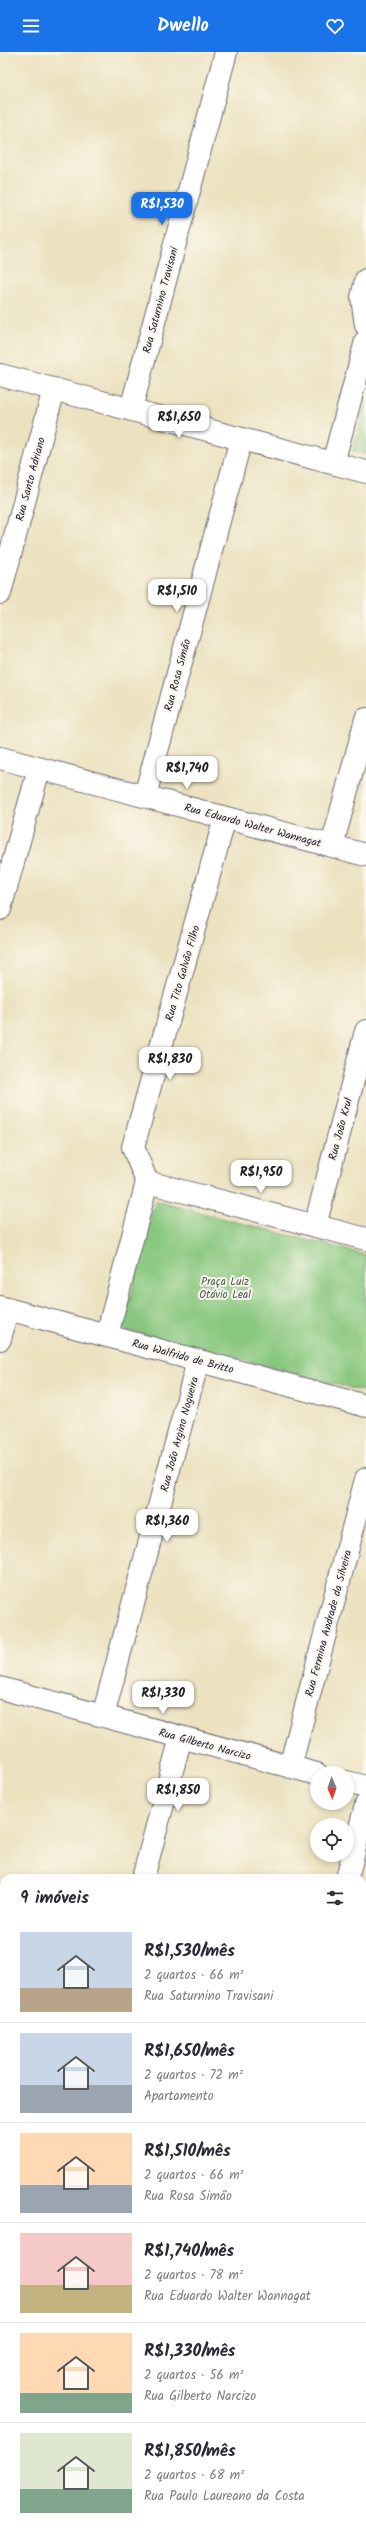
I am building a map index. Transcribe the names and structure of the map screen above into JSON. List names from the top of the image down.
{
  "streets": {
    "street": [
      "Rua Saturnino Travisani",
      "Rua Santo Adriano",
      "Rua Rosa Simão",
      "Rua Eduardo Walter Wannagat",
      "Rua Tito Galvão Filho",
      "Rua João Krul",
      "Rua Walfrido de Britto",
      "Rua João Argino Nogueira",
      "Rua Fermina Andrade da Silveira",
      "Rua Gilberto Narcizo"
    ]
  },
  "crossings": [
    ["Rua Rosa Simão", "Rua Eduardo Walter Wannagat"],
    ["Rua Eduardo Walter Wannagat", "Rua Tito Galvão Filho"],
    ["Rua Walfrido de Britto", "Rua João Argino Nogueira"],
    ["Rua João Argino Nogueira", "Rua Gilberto Narcizo"],
    ["Rua Fermina Andrade da Silveira", "Rua Gilberto Narcizo"]
  ],
  "parks": ["Praça Luiz Otávio Leal"],
  "north": "bottom",
  "page": {
    "header": "Dwello",
    "price": [
      "R$1,530",
      "R$1,650",
      "R$1,510",
      "R$1,740",
      "R$1,830",
      "R$1,950",
      "R$1,360",
      "R$1,330",
      "R$1,850"
    ],
    "heading": "9 imóveis",
    "list": [
      {
        "name": "R$1,530/mês",
        "note": "2 quartos · 66 m² · Rua Saturnino Travisani"
      },
      {
        "name": "R$1,650/mês",
        "note": "2 quartos · 72 m² · Apartamento"
      },
      {
        "name": "R$1,510/mês",
        "note": "2 quartos · 66 m² · Rua Rosa Simão"
      },
      {
        "name": "R$1,740/mês",
        "note": "2 quartos · 78 m² · Rua Eduardo Walter Wannagat"
      },
      {
        "name": "R$1,330/mês",
        "note": "2 quartos · 56 m² · Rua Gilberto Narcizo"
      },
      {
        "name": "R$1,850/mês",
        "note": "2 quartos · 68 m² · Rua Paulo Laureano da Costa"
      }
    ]
  }
}
